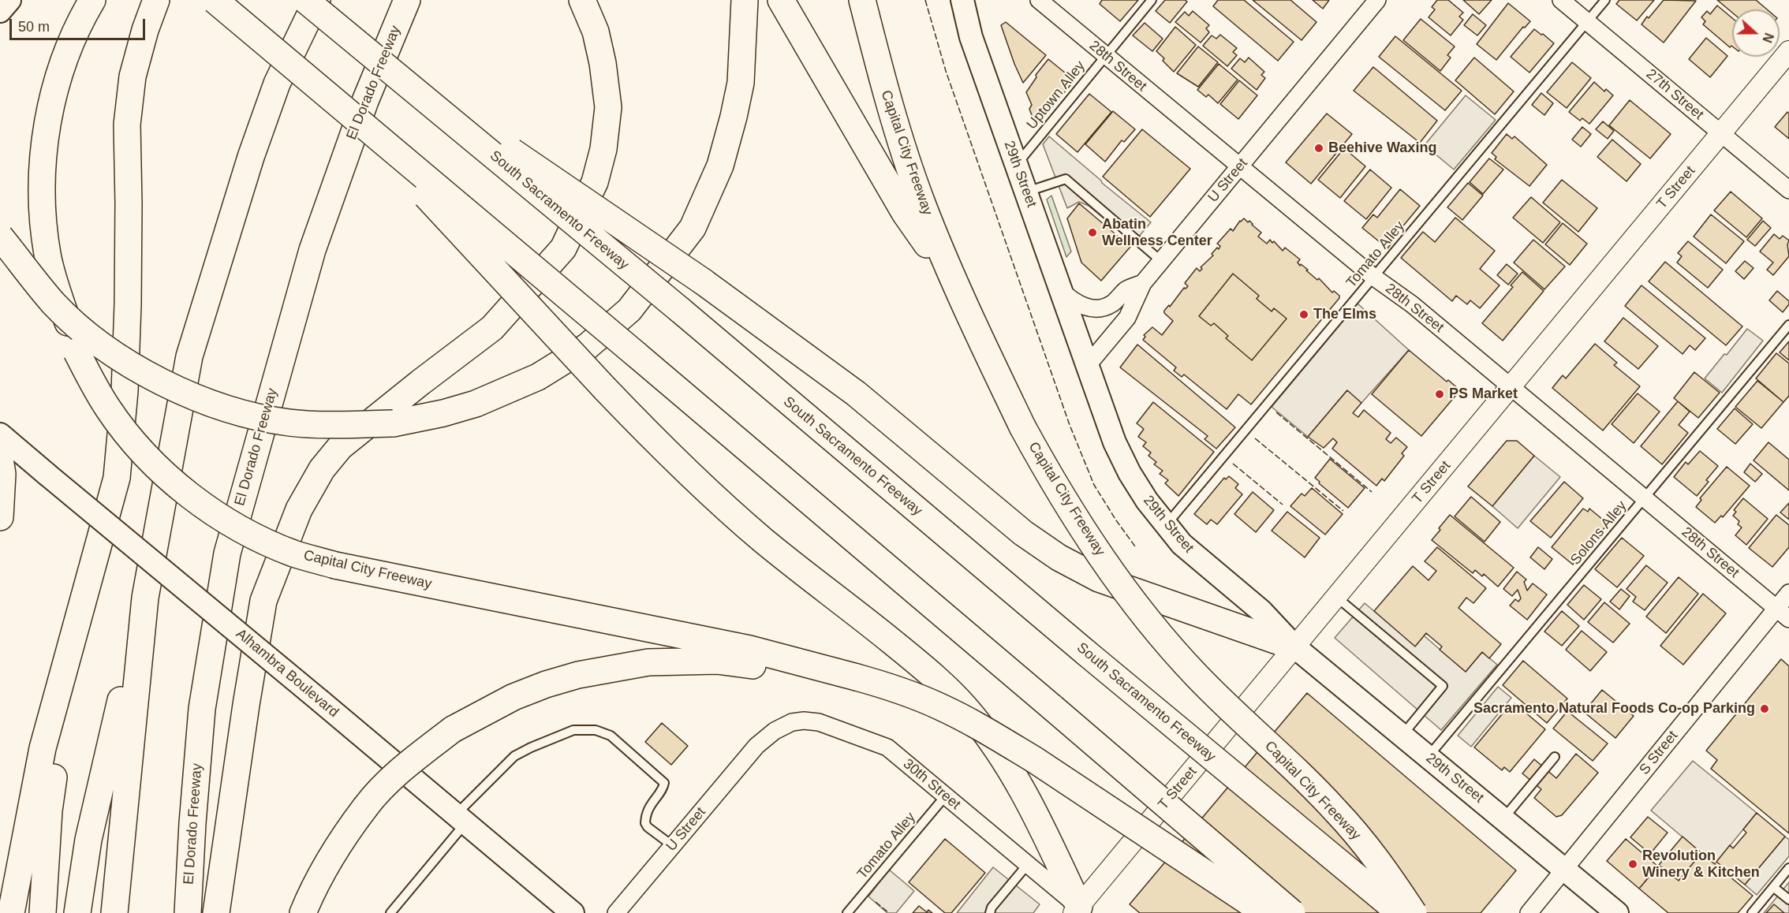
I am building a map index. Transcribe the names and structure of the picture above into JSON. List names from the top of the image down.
{
  "streets": {
    "highway": ["El Dorado Freeway", "Capital City Freeway", "South Sacramento Freeway"],
    "main road": ["29th Street", "Alhambra Boulevard"],
    "street": [
      "28th Street",
      "27th Street",
      "U Street",
      "T Street",
      "S Street",
      "30th Street"
    ],
    "lane": ["Uptown Alley", "Tomato Alley", "Solons Alley"]
  },
  "crossings": [
    ["28th Street", "Uptown Alley"],
    ["28th Street", "U Street"],
    ["28th Street", "T Street"],
    ["28th Street", "Tomato Alley"],
    ["28th Street", "Solons Alley"],
    ["28th Street", "S Street"],
    ["27th Street", "T Street"],
    ["27th Street", "Tomato Alley"],
    ["Uptown Alley", "29th Street"],
    ["29th Street", "U Street"],
    ["29th Street", "T Street"],
    ["29th Street", "Tomato Alley"],
    ["29th Street", "Solons Alley"],
    ["29th Street", "S Street"],
    ["U Street", "30th Street"],
    ["T Street", "30th Street"],
    ["Tomato Alley", "30th Street"]
  ],
  "places": [
    "Beehive Waxing",
    "Abatin Wellness Center",
    "The Elms",
    "PS Market",
    "Sacramento Natural Foods Co-op Parking",
    "Revolution Winery & Kitchen"
  ],
  "scale_bar": "50 m",
  "north": "right"
}
